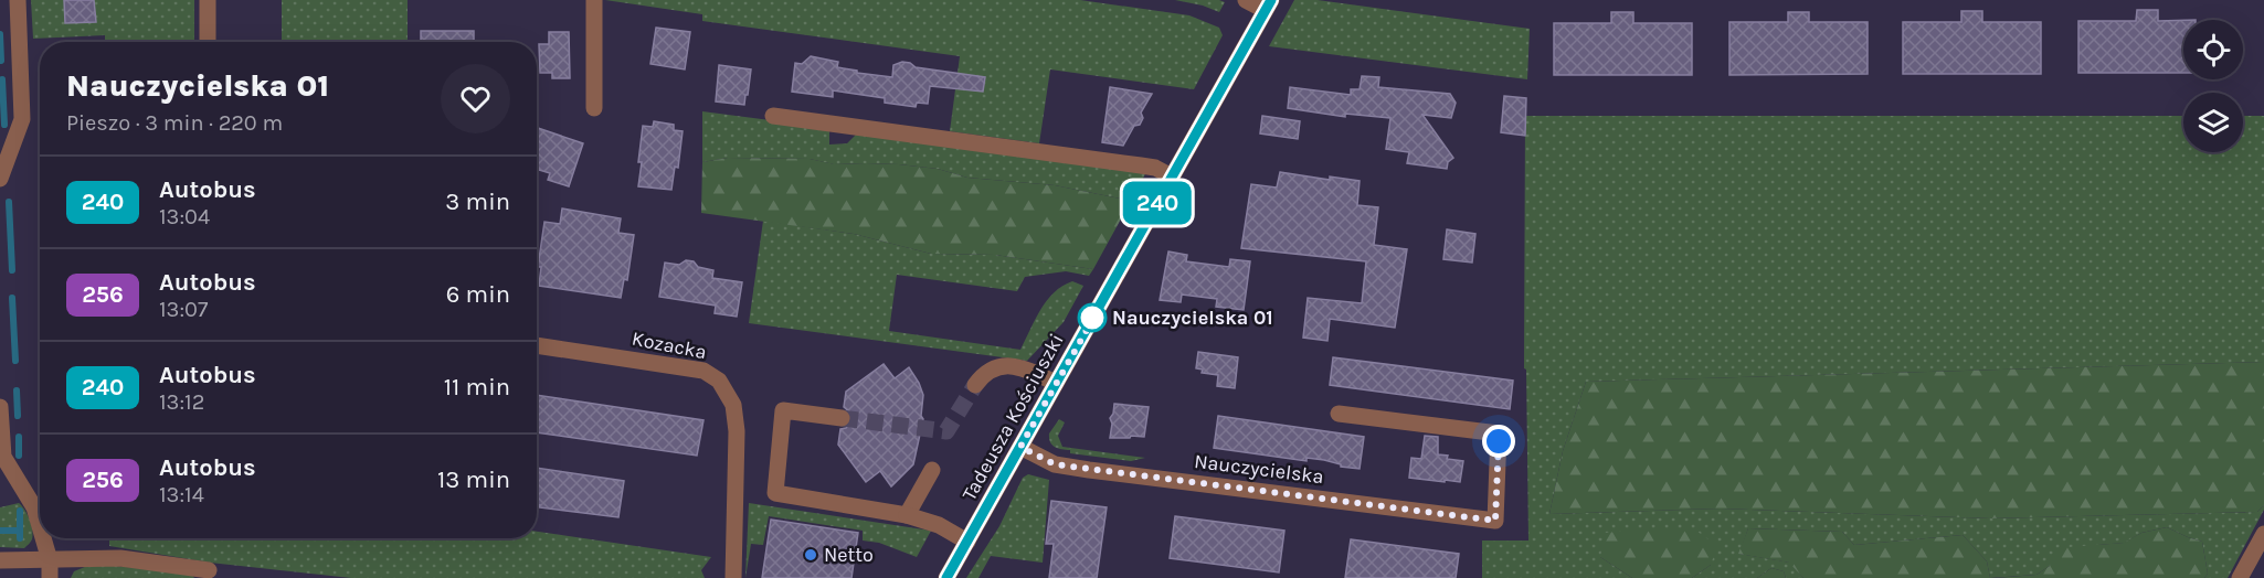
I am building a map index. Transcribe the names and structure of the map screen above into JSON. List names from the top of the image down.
{
  "streets": {
    "street": ["Kozacka", "Tadeusza Kościuszki", "Nauczycielska"]
  },
  "crossings": [
    ["Tadeusza Kościuszki", "Nauczycielska"]
  ],
  "places": ["Nauczycielska 01", "Netto"],
  "lines": ["bus line 240"],
  "page": {
    "on_map": "240",
    "heading": ["Nauczycielska 01", "Pieszo · 3 min · 220 m"],
    "list": [
      {
        "mark": "240",
        "name": "Autobus",
        "note": "13:04",
        "value": "3 min"
      },
      {
        "mark": "256",
        "name": "Autobus",
        "note": "13:07",
        "value": "6 min"
      },
      {
        "mark": "240",
        "name": "Autobus",
        "note": "13:12",
        "value": "11 min"
      },
      {
        "mark": "256",
        "name": "Autobus",
        "note": "13:14",
        "value": "13 min"
      }
    ]
  }
}
